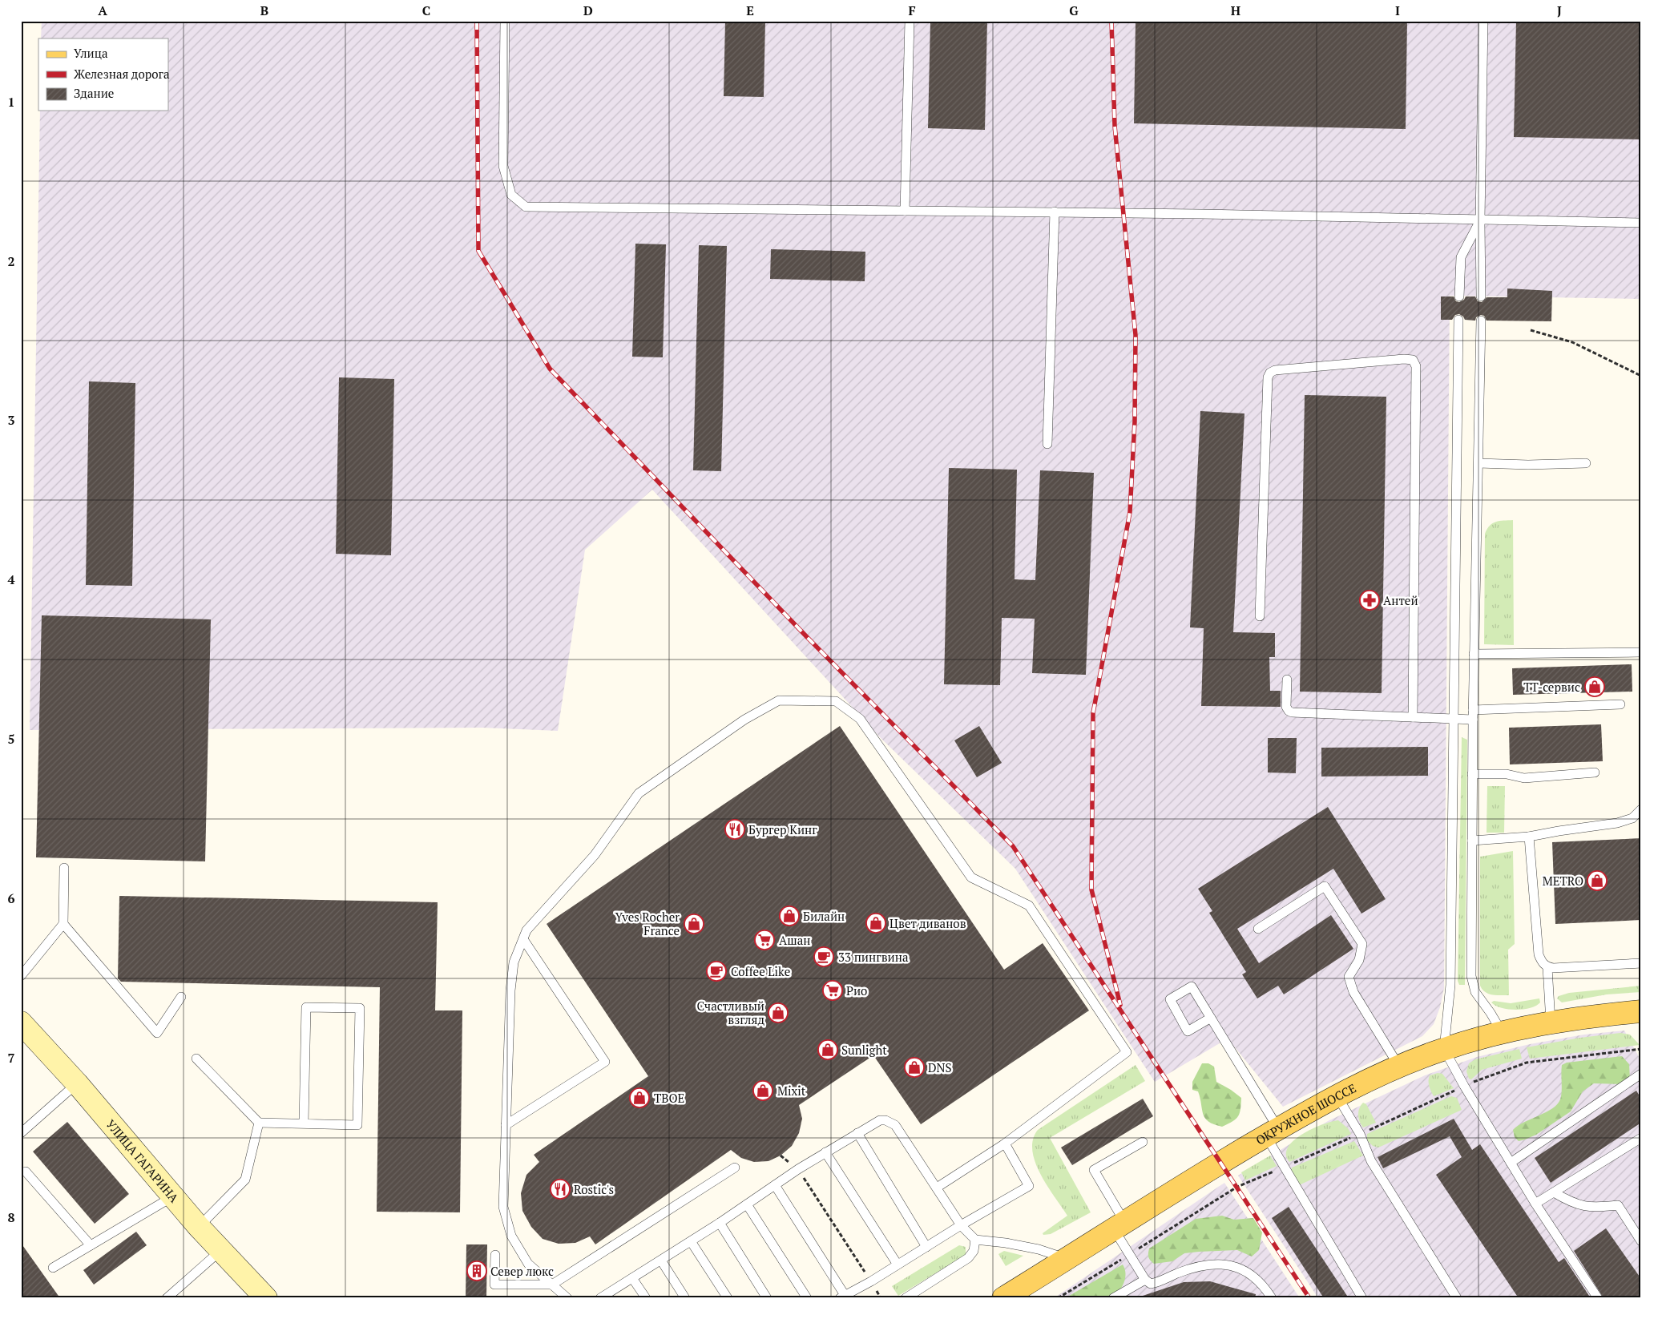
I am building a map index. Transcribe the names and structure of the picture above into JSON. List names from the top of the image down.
{
  "streets": {
    "main road": ["ОКРУЖНОЕ ШОССЕ"],
    "street": ["УЛИЦА ГАГАРИНА"]
  },
  "places": {
    "pharmacy": ["Антей"],
    "shop": [
      "ТТ-сервис",
      "METRO",
      "Билайн",
      "Цвет диванов",
      "Yves Rocher France",
      "Счастливый взгляд",
      "Sunlight",
      "DNS",
      "Mixit",
      "ТВОЕ"
    ],
    "restaurant": ["Бургер Кинг", "Rostic's"],
    "supermarket": ["Ашан", "Рио"],
    "cafe": ["33 пингвина", "Coffee Like"],
    "building": ["Север люкс"]
  },
  "legend": ["Улица", "Железная дорога", "Здание"],
  "grid": {
    "columns": [
      "A",
      "B",
      "C",
      "D",
      "E",
      "F",
      "G",
      "H",
      "I",
      "J"
    ],
    "rows": [
      "1",
      "2",
      "3",
      "4",
      "5",
      "6",
      "7",
      "8"
    ]
  }
}
